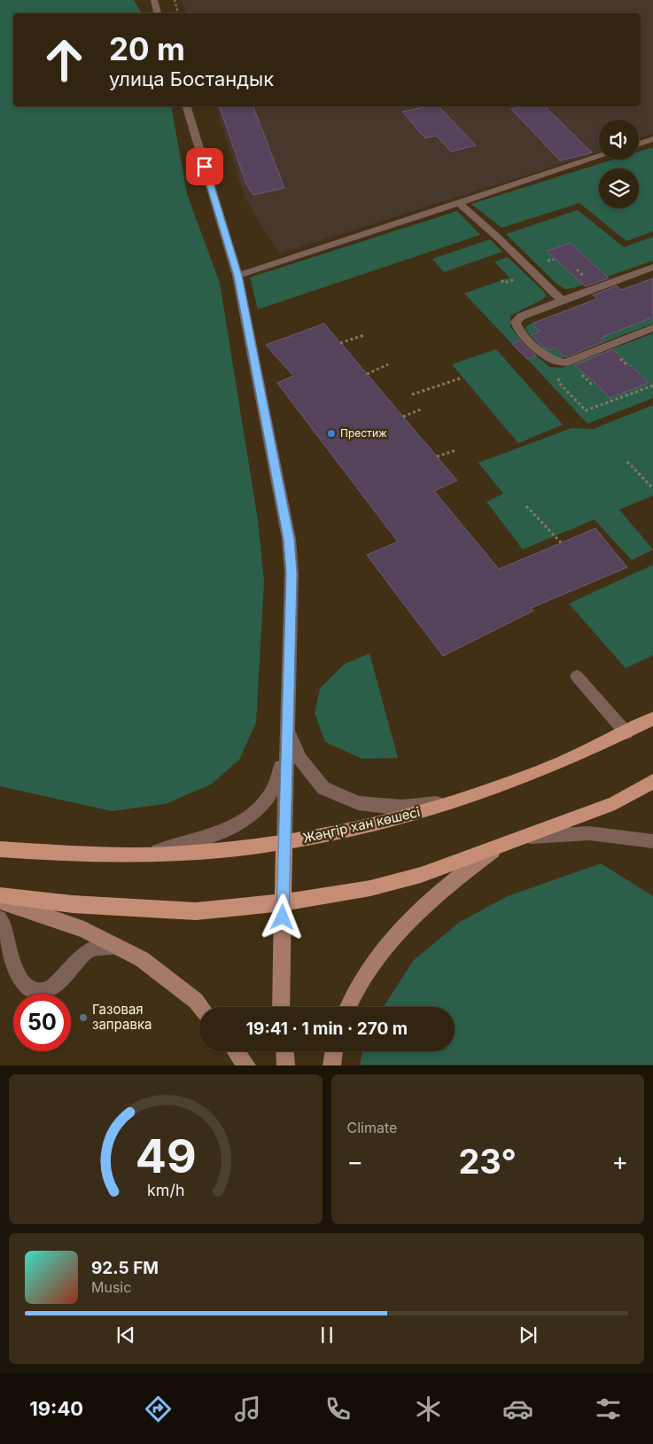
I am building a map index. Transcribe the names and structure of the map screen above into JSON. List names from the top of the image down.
{
  "streets": {
    "main road": ["Жәңгір хан көшесі"]
  },
  "places": ["Престиж", "Газовая заправка"],
  "page": {
    "turn": ["20 m", "улица Бостандык"],
    "limit": "50",
    "trip": "19:41 · 1 min · 270 m",
    "tile": "Climate",
    "heat": ["−", "23°", "+"],
    "song": ["92.5 FM", "Music"],
    "tabs": "19:40",
    "gauge": ["49", "km/h"]
  }
}
